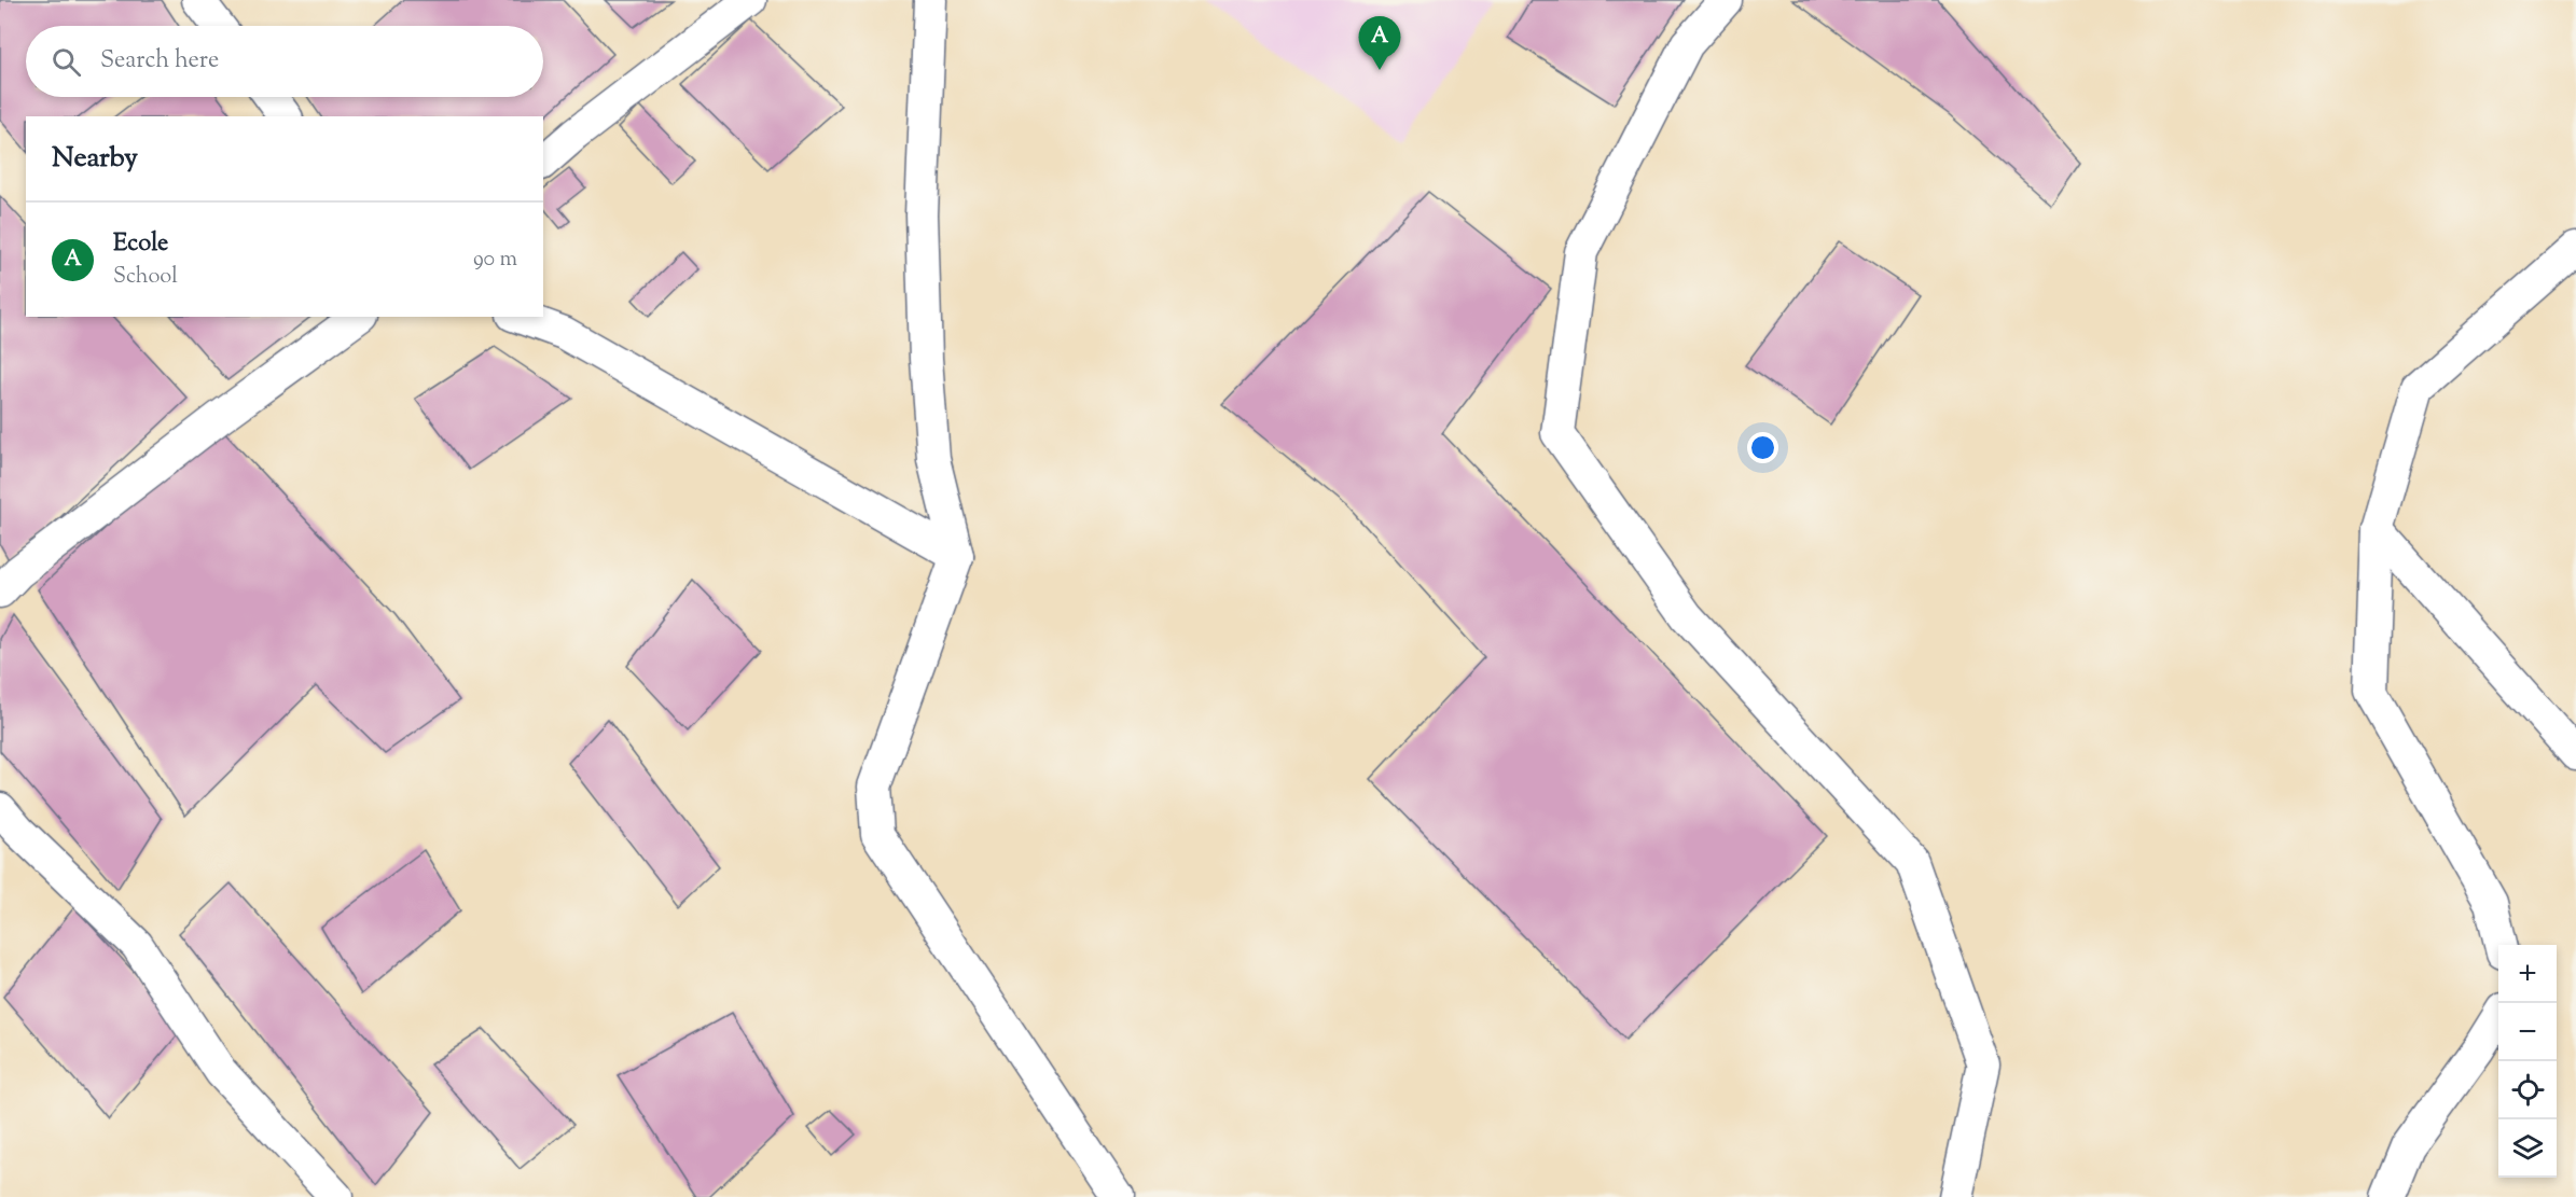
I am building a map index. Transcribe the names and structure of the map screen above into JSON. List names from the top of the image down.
{
  "page": {
    "pins": "A",
    "search": "Search here",
    "heading": "Nearby",
    "list": [
      {
        "mark": "A",
        "name": "Ecole",
        "note": "School",
        "value": "90 m"
      }
    ],
    "map_buttons": ["+", "−"]
  }
}
